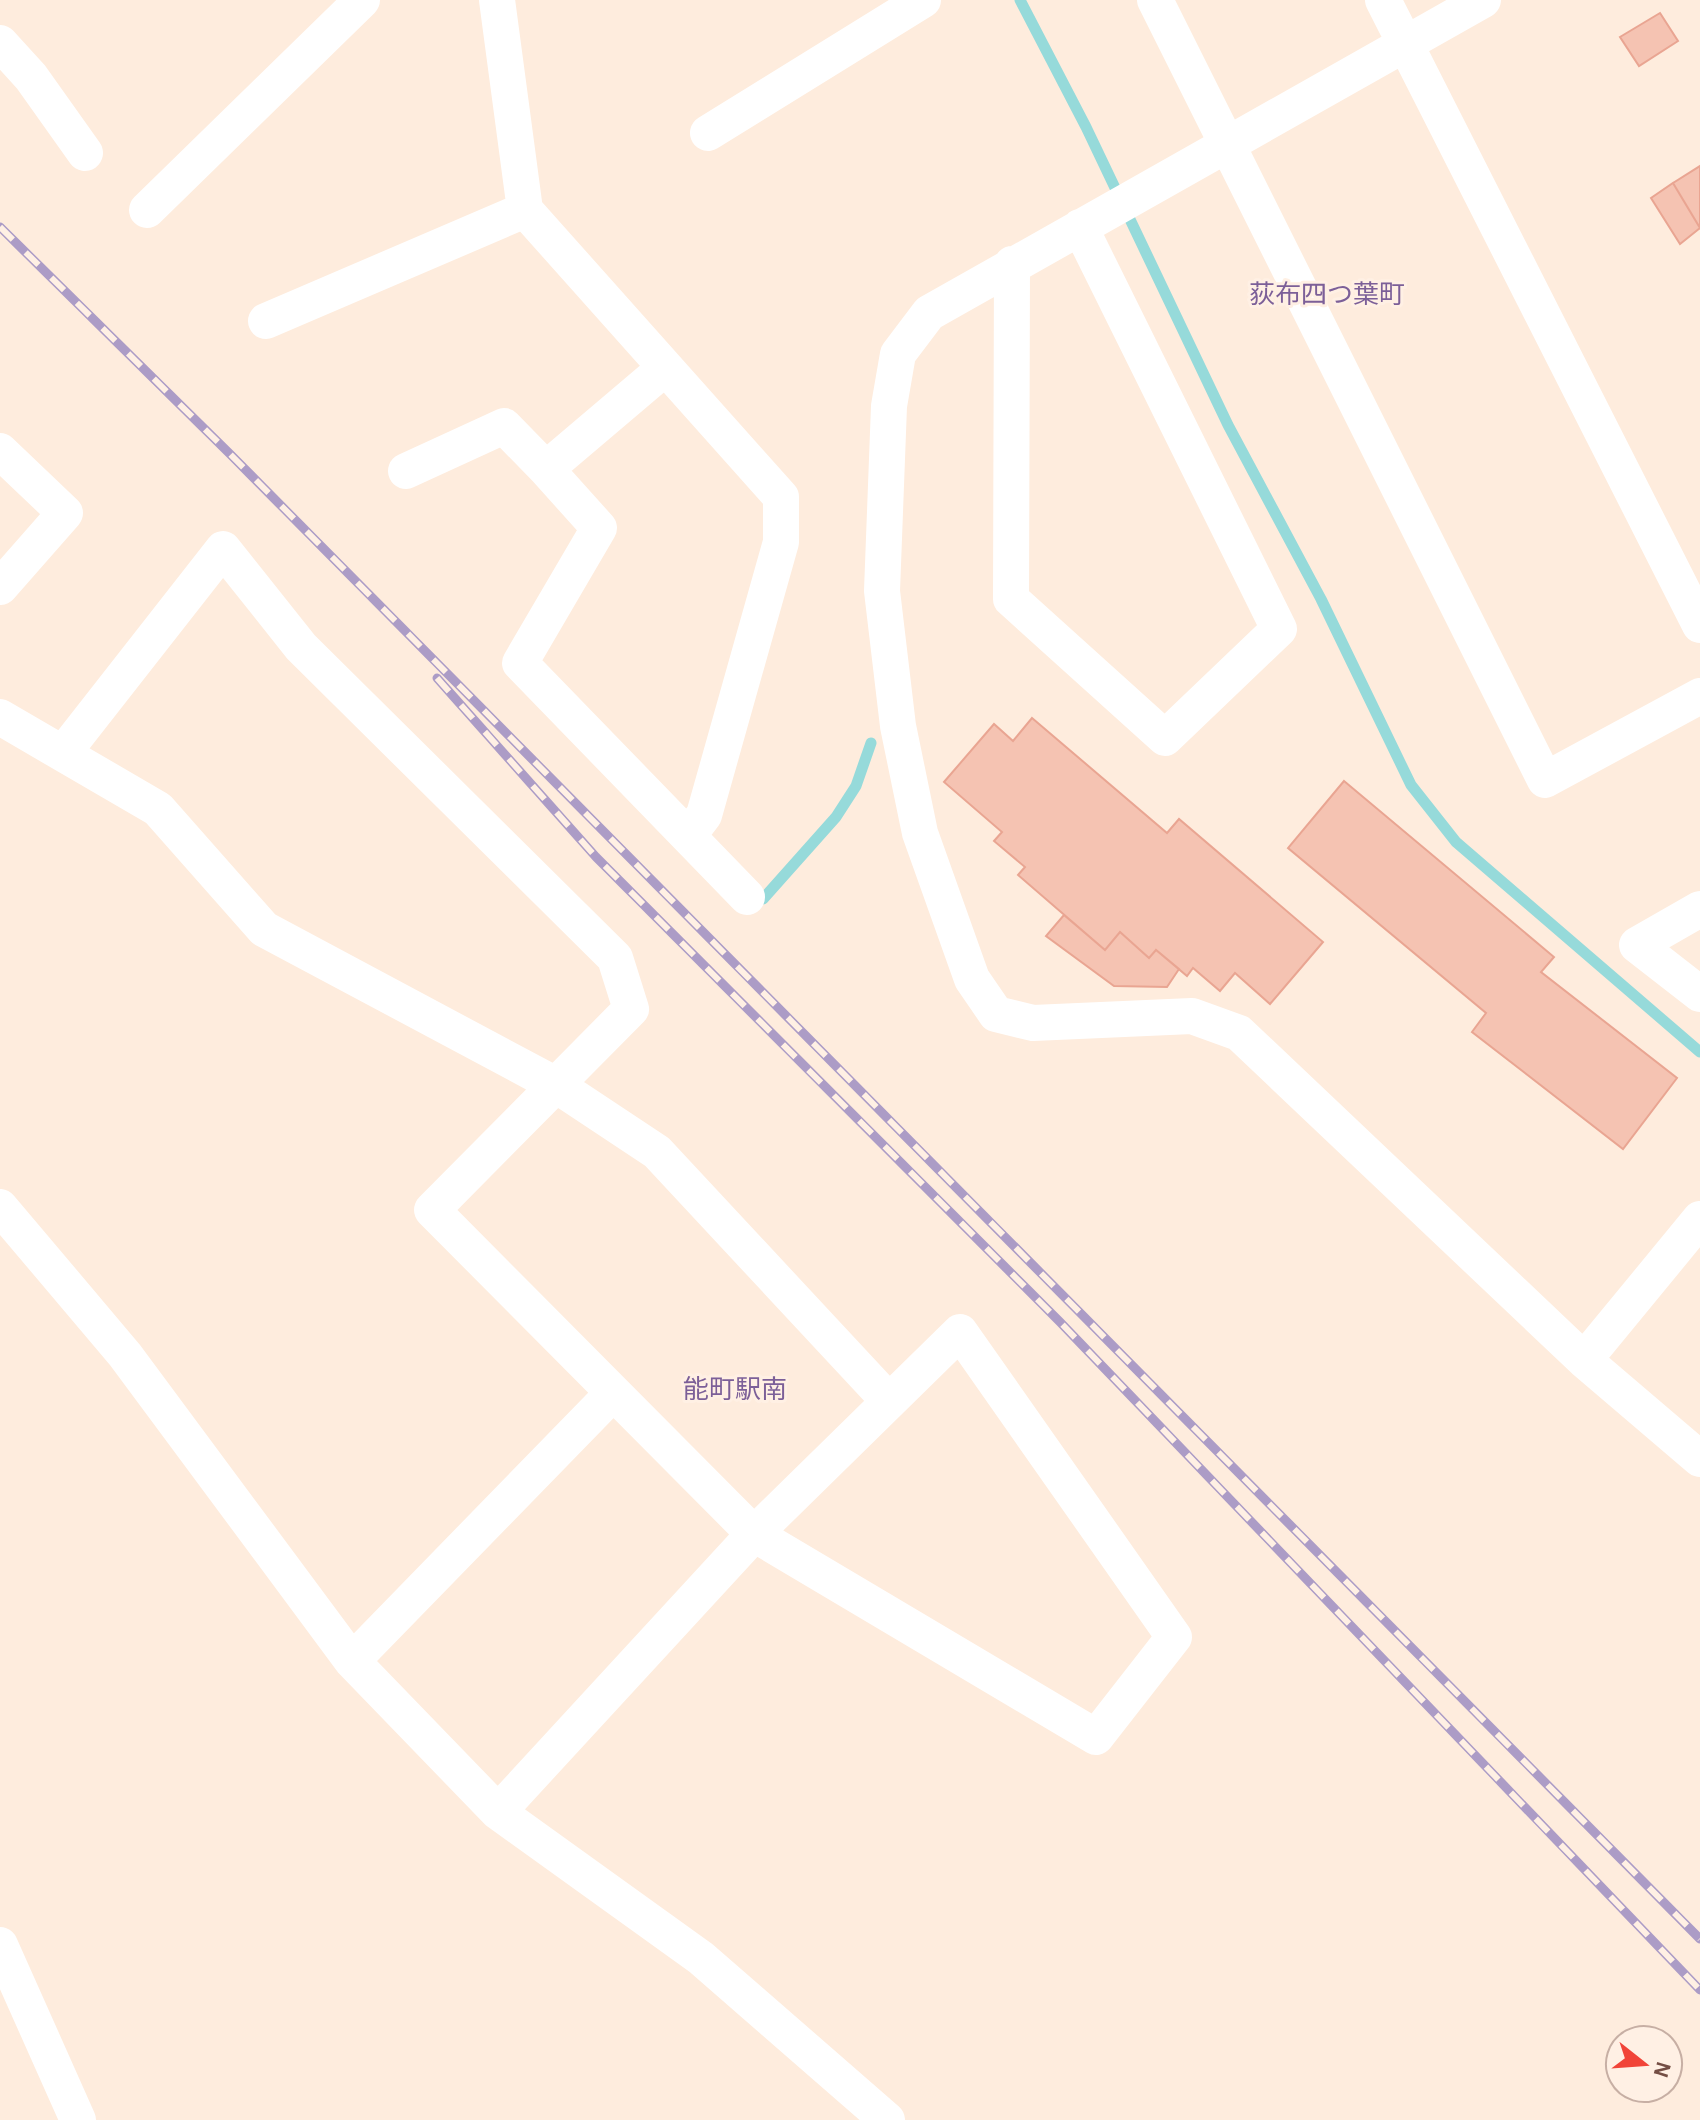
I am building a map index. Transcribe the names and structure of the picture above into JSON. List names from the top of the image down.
{
  "districts": ["荻布四つ葉町", "能町駅南"],
  "north": "right"
}
